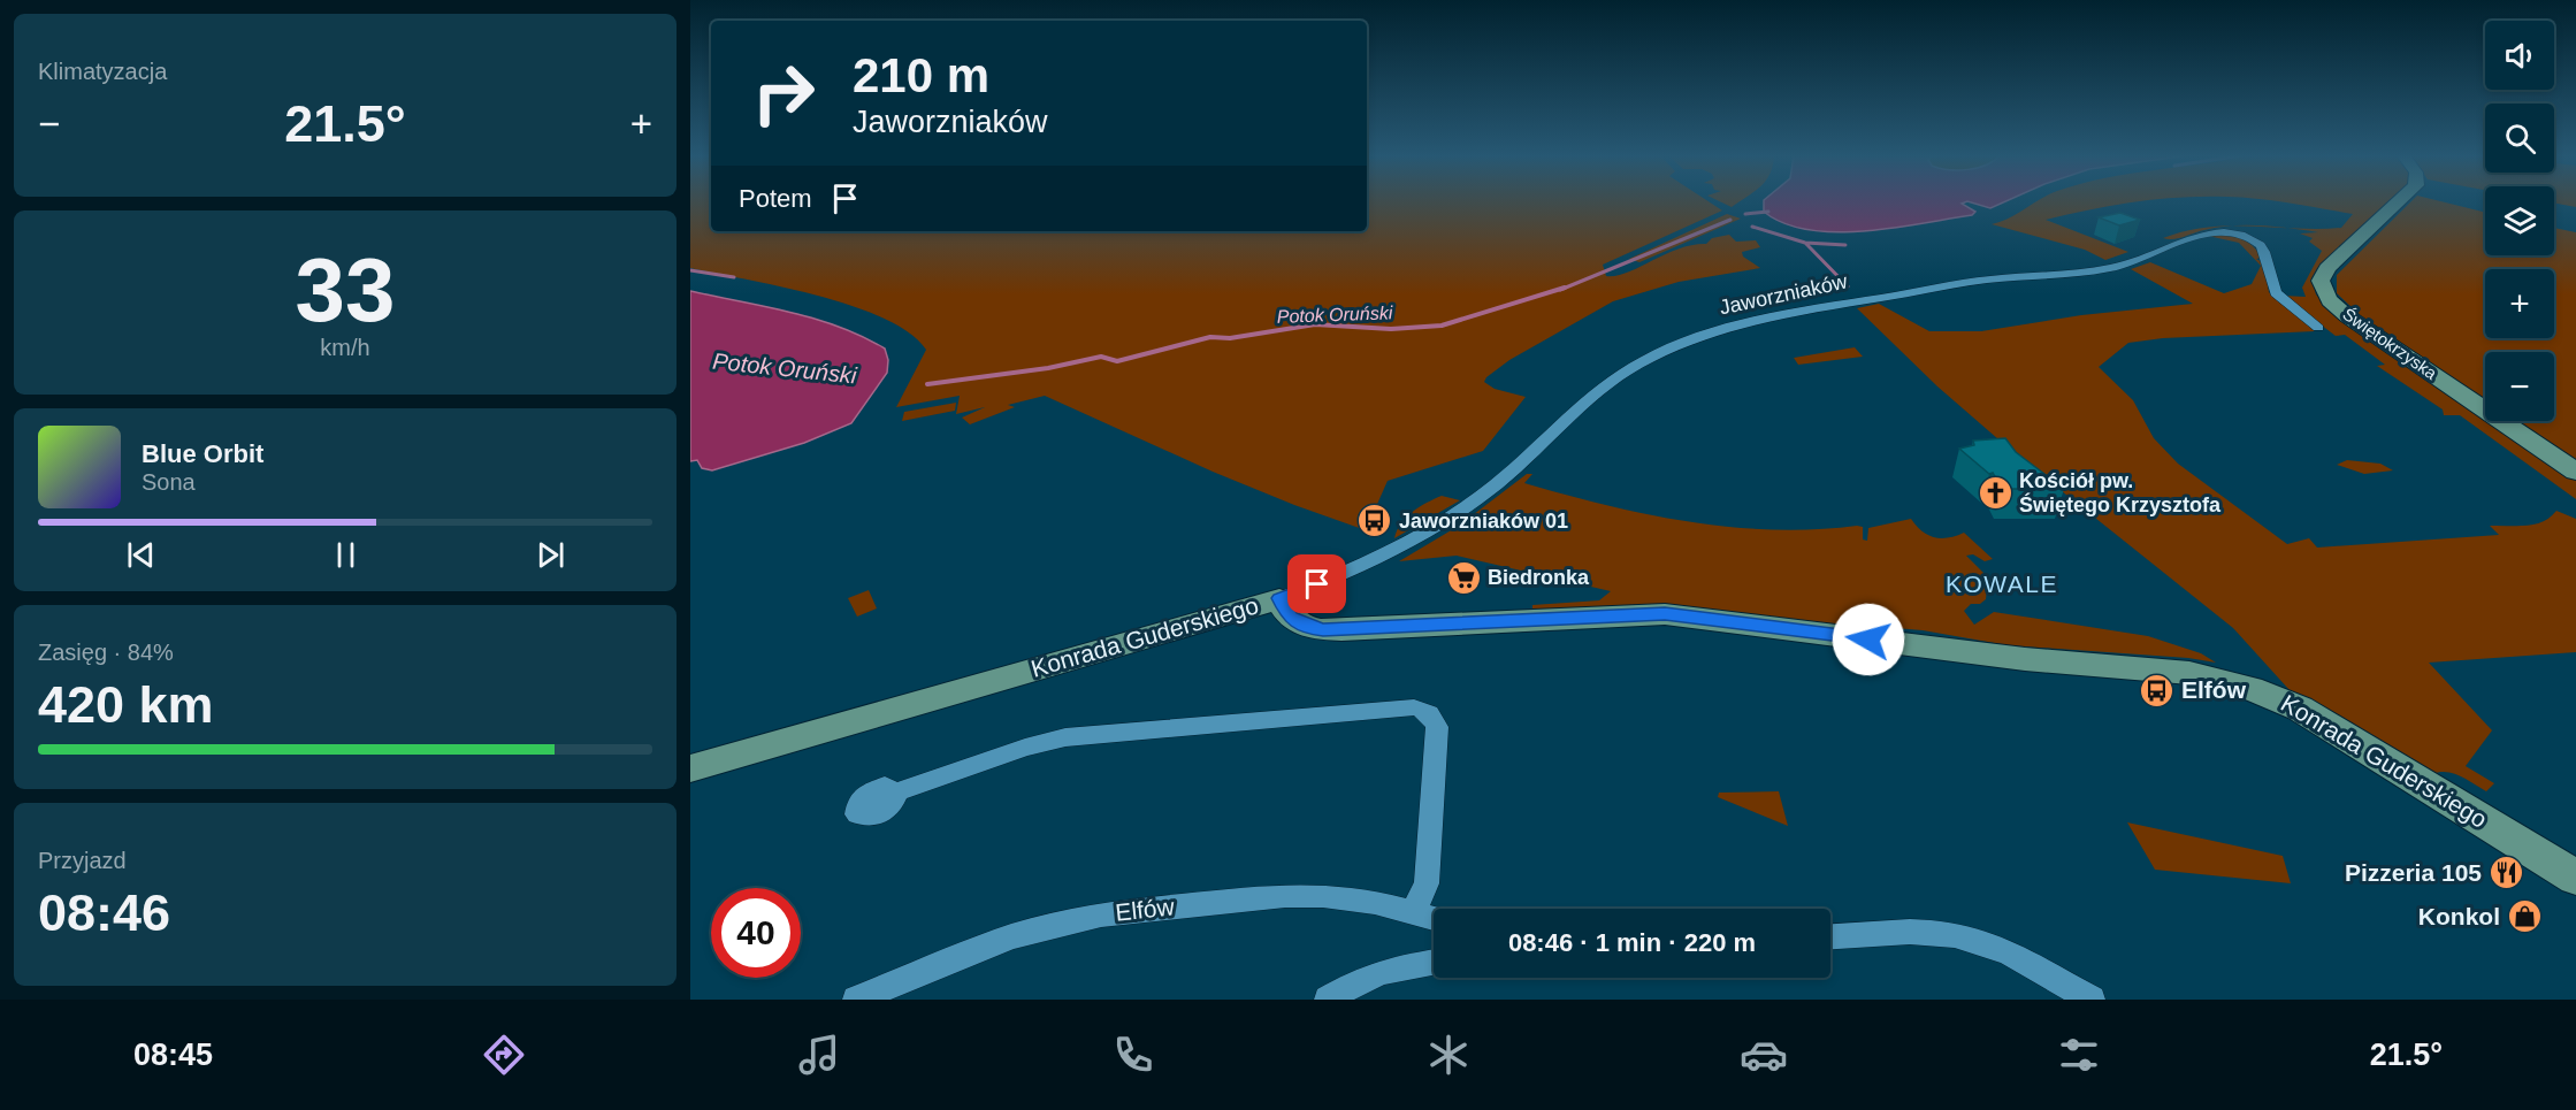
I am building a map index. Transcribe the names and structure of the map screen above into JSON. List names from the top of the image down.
{
  "streets": {
    "street": [
      "Jaworzniaków",
      "Świętokrzyska",
      "Konrada Guderskiego",
      "Elfów"
    ]
  },
  "crossings": [
    ["Jaworzniaków", "Konrada Guderskiego"]
  ],
  "districts": ["KOWALE"],
  "water": ["Potok Oruński"],
  "places": {
    "church": ["Kościół pw. Świętego Krzysztofa"],
    "bus stop": ["Jaworzniaków 01", "Elfów"],
    "supermarket": ["Biedronka"],
    "restaurant": ["Pizzeria 105"],
    "shop": ["Konkol"]
  },
  "page": {
    "tile": [
      "Klimatyzacja",
      ["33", "km/h"],
      ["Zasięg · 84%", "420 km"],
      ["Przyjazd", "08:46"]
    ],
    "map_buttons": ["+", "−"],
    "turn": ["210 m", "Jaworzniaków"],
    "heat": ["−", "21.5°", "+"],
    "then": "Potem",
    "song": ["Blue Orbit", "Sona"],
    "limit": "40",
    "trip": "08:46 · 1 min · 220 m",
    "tabs": ["08:45", "21.5°"]
  }
}
